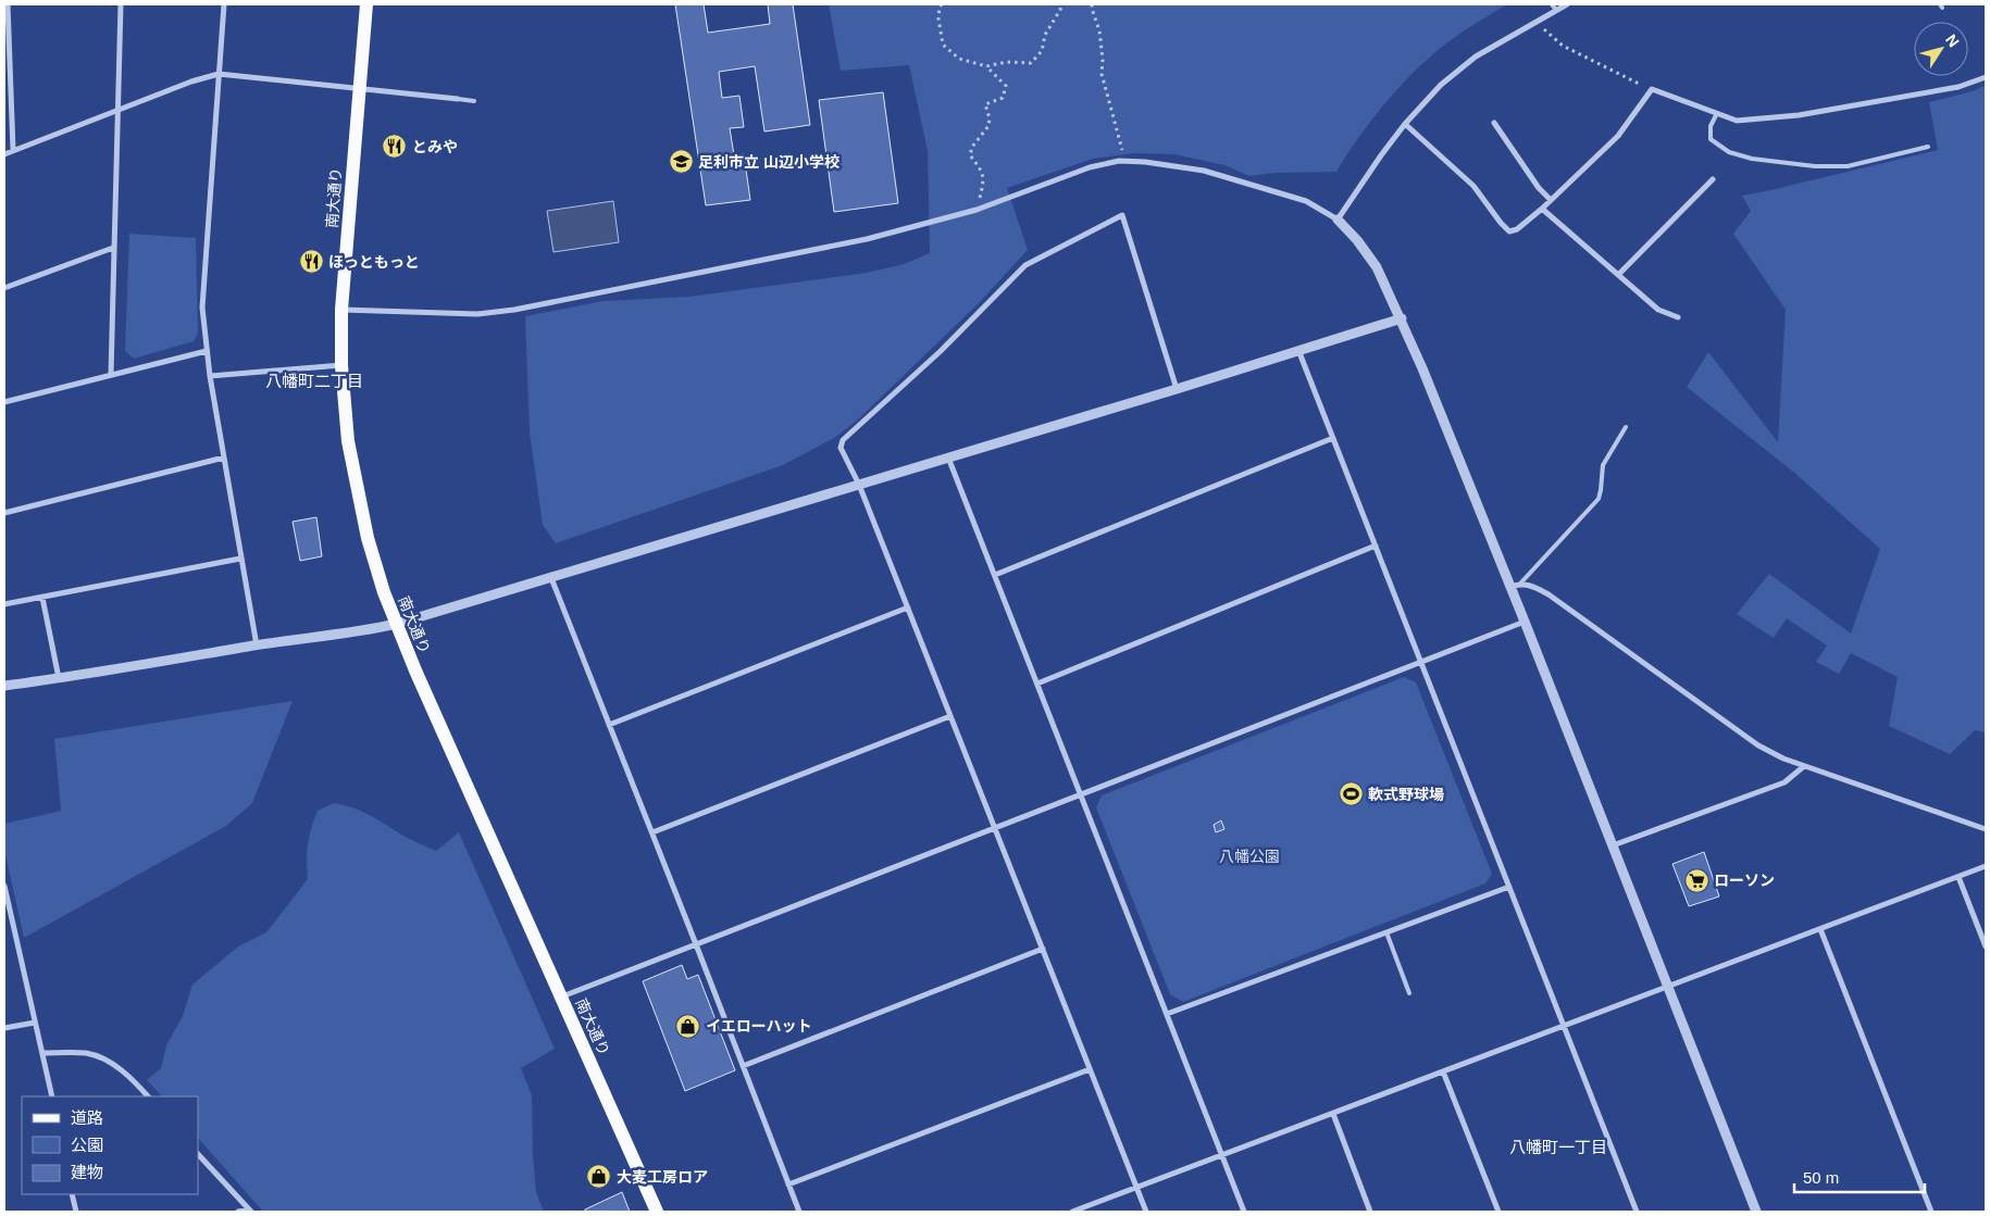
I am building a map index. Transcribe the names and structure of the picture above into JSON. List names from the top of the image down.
{
  "streets": {
    "main road": ["南大通り"]
  },
  "districts": ["八幡町二丁目", "八幡町一丁目"],
  "parks": ["八幡公園"],
  "places": {
    "restaurant": ["とみや", "ほっともっと"],
    "school or university": ["足利市立 山辺小学校"],
    "sports": ["軟式野球場"],
    "supermarket": ["ローソン"],
    "shop": ["イエローハット", "大麦工房ロア"]
  },
  "legend": ["道路", "公園", "建物"],
  "scale_bar": "50 m",
  "north": "top right"
}
